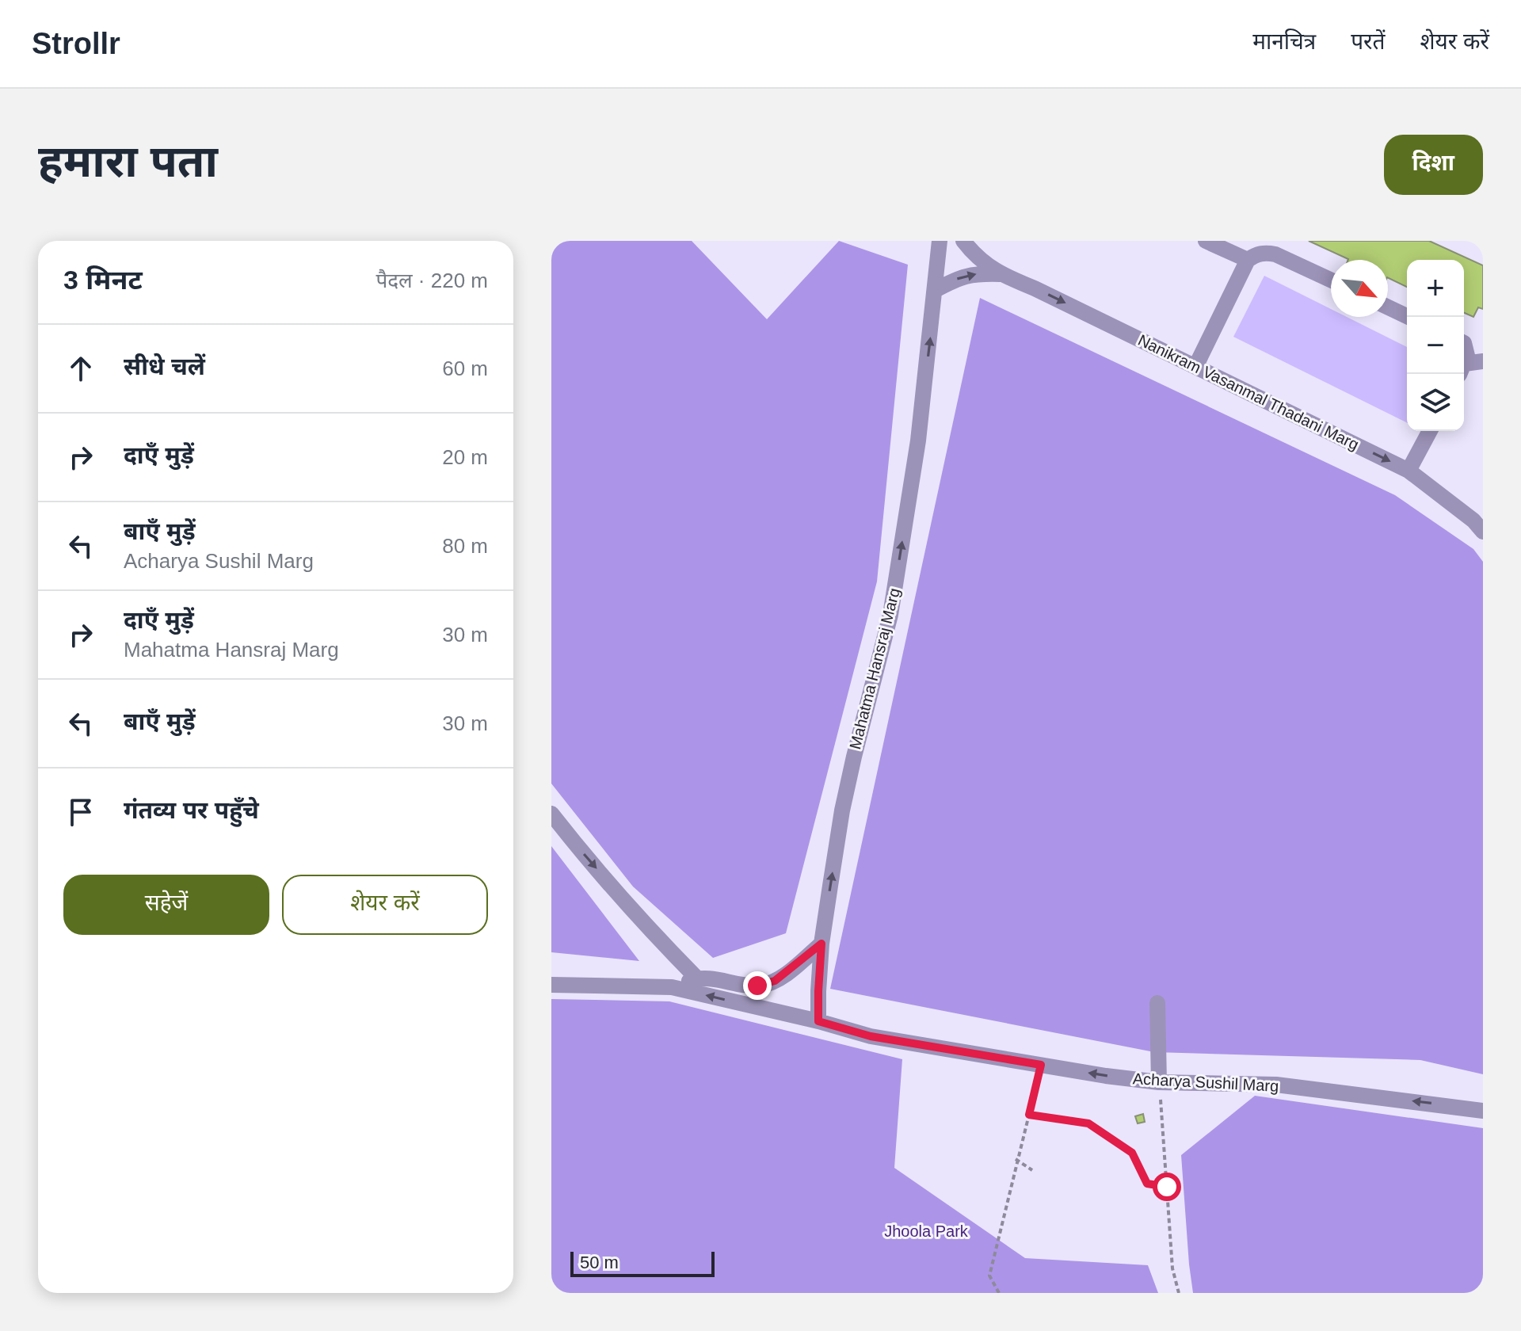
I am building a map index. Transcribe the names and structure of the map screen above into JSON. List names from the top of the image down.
{
  "streets": {
    "street": ["Nanikram Vasanmal Thadani Marg", "Mahatma Hansraj Marg", "Acharya Sushil Marg"]
  },
  "crossings": [
    ["Mahatma Hansraj Marg", "Acharya Sushil Marg"]
  ],
  "one_way": ["Mahatma Hansraj Marg", "Acharya Sushil Marg"],
  "parks": ["Jhoola Park"],
  "scale_bar": "50 m",
  "north": "bottom right",
  "page": {
    "header": "Strollr",
    "nav": ["मानचित्र", "परतें", "शेयर करें"],
    "buttons": [
      "दिशा",
      ["सहेजें", "शेयर करें"]
    ],
    "title": "हमारा पता",
    "heading": ["3 मिनट", "पैदल · 220 m"],
    "map_buttons": ["+", "−"],
    "list": [
      ["सीधे चलें", "60 m"],
      ["दाएँ मुड़ें", "20 m"],
      ["बाएँ मुड़ें", "Acharya Sushil Marg", "80 m"],
      ["दाएँ मुड़ें", "Mahatma Hansraj Marg", "30 m"],
      ["बाएँ मुड़ें", "30 m"],
      "गंतव्य पर पहुँचे"
    ],
    "scale": "50 m"
  }
}
